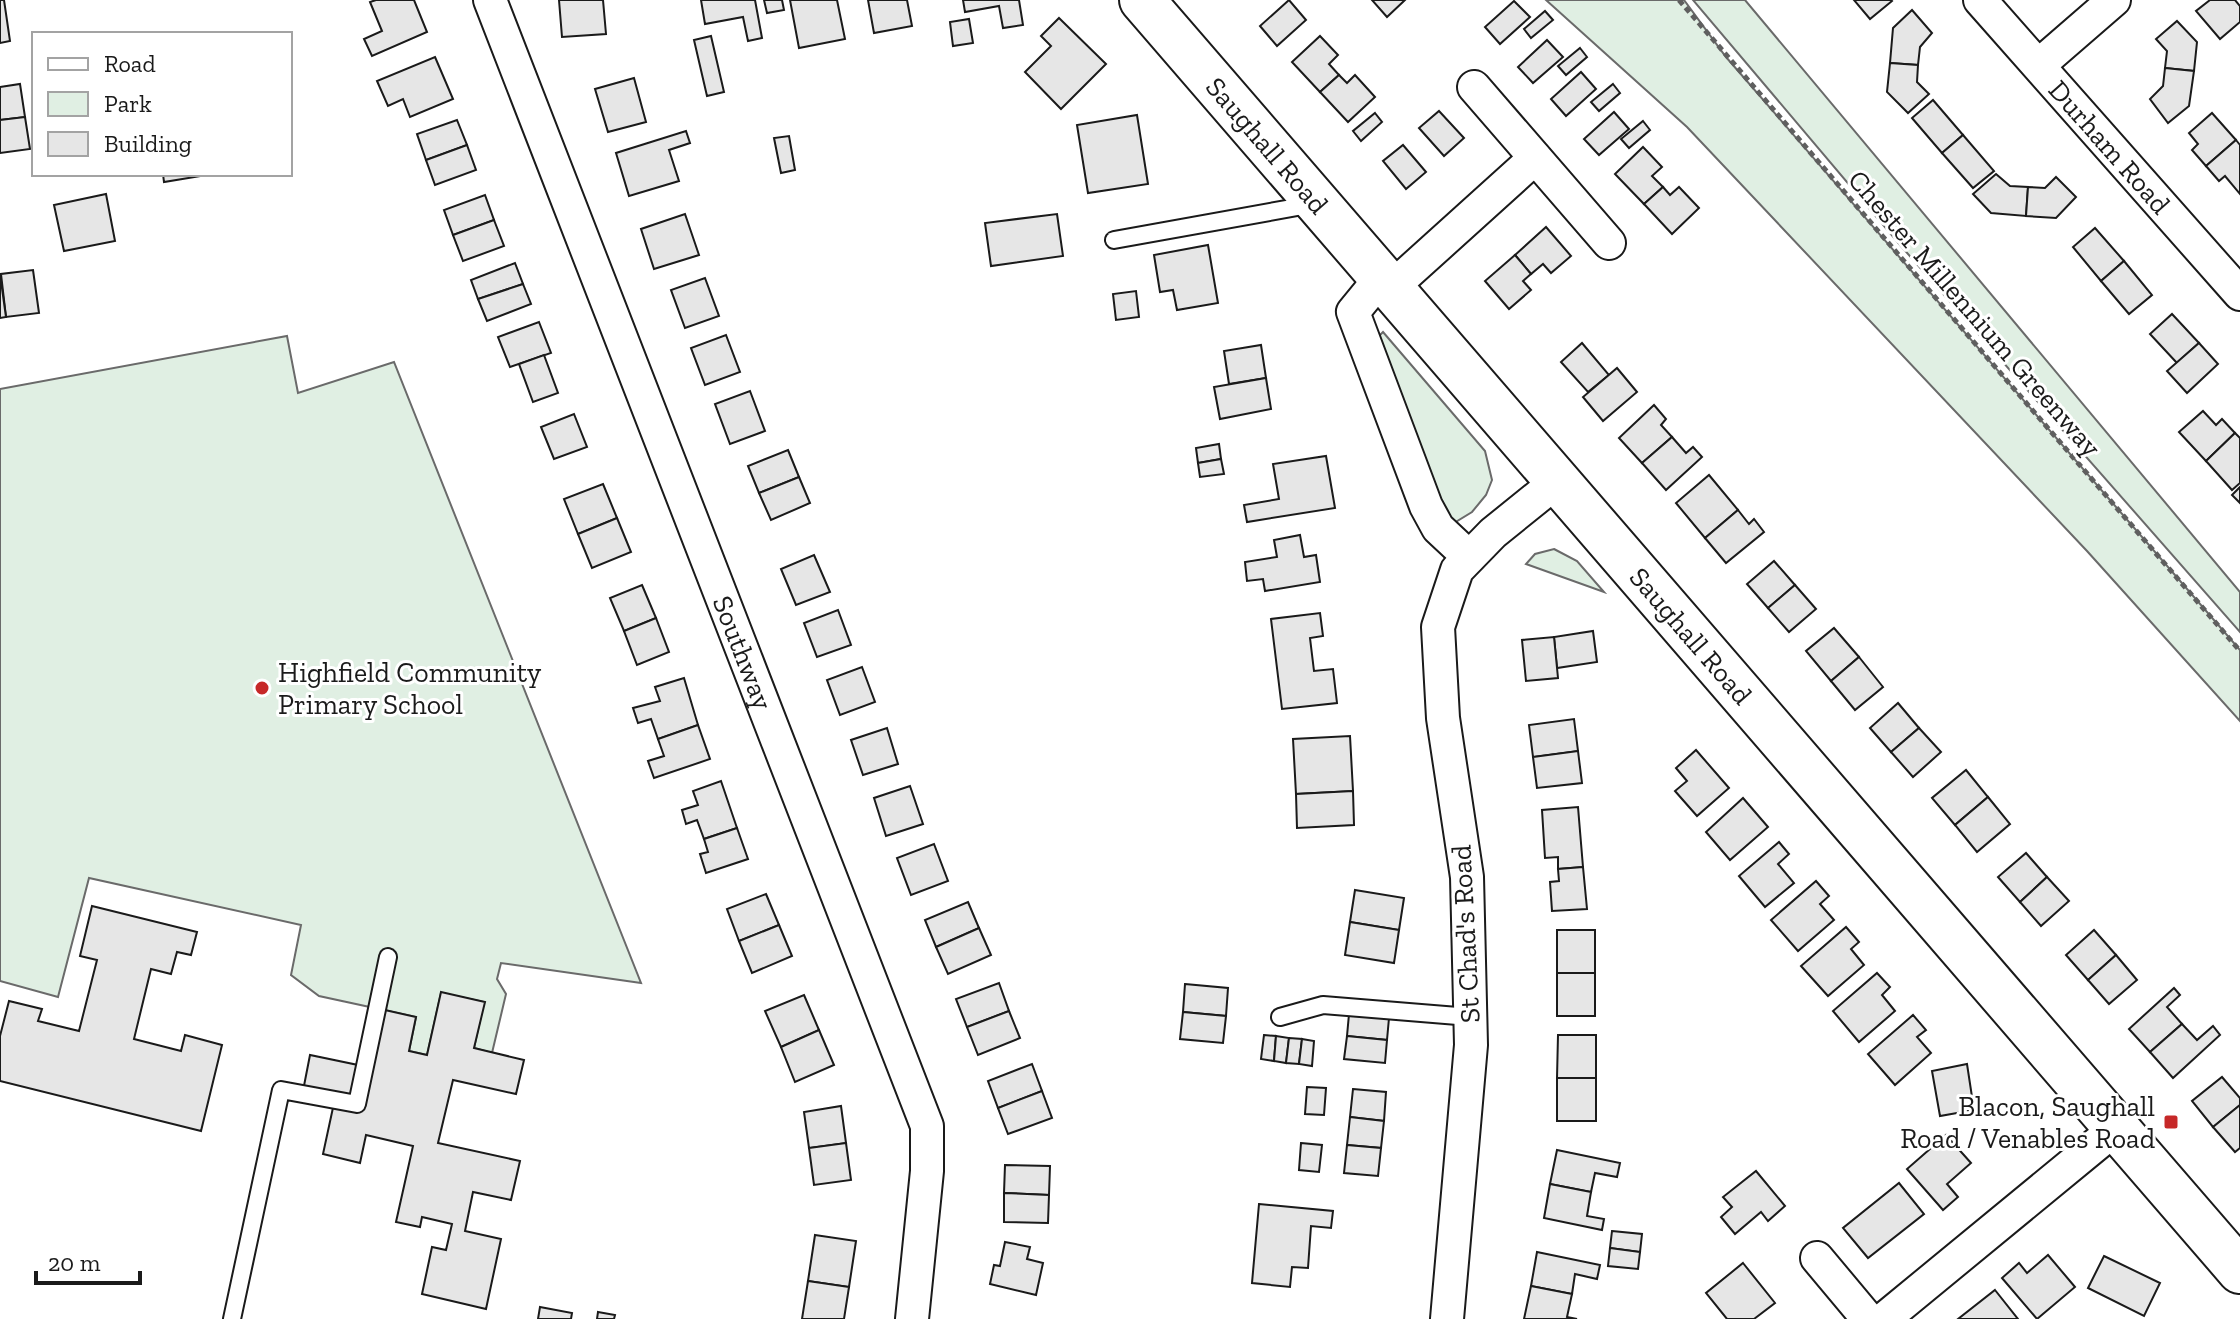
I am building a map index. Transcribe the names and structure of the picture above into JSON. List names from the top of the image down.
{
  "streets": {
    "street": [
      "Saughall Road",
      "Durham Road",
      "Southway",
      "St Chad's Road"
    ],
    "path": ["Chester Millennium Greenway"]
  },
  "crossings": [
    ["Saughall Road", "St Chad's Road"]
  ],
  "places": {
    "other": ["Highfield Community Primary School"],
    "transit": ["Blacon, Saughall Road / Venables Road"]
  },
  "legend": ["Road", "Park", "Building"],
  "scale_bar": "20 m"
}
